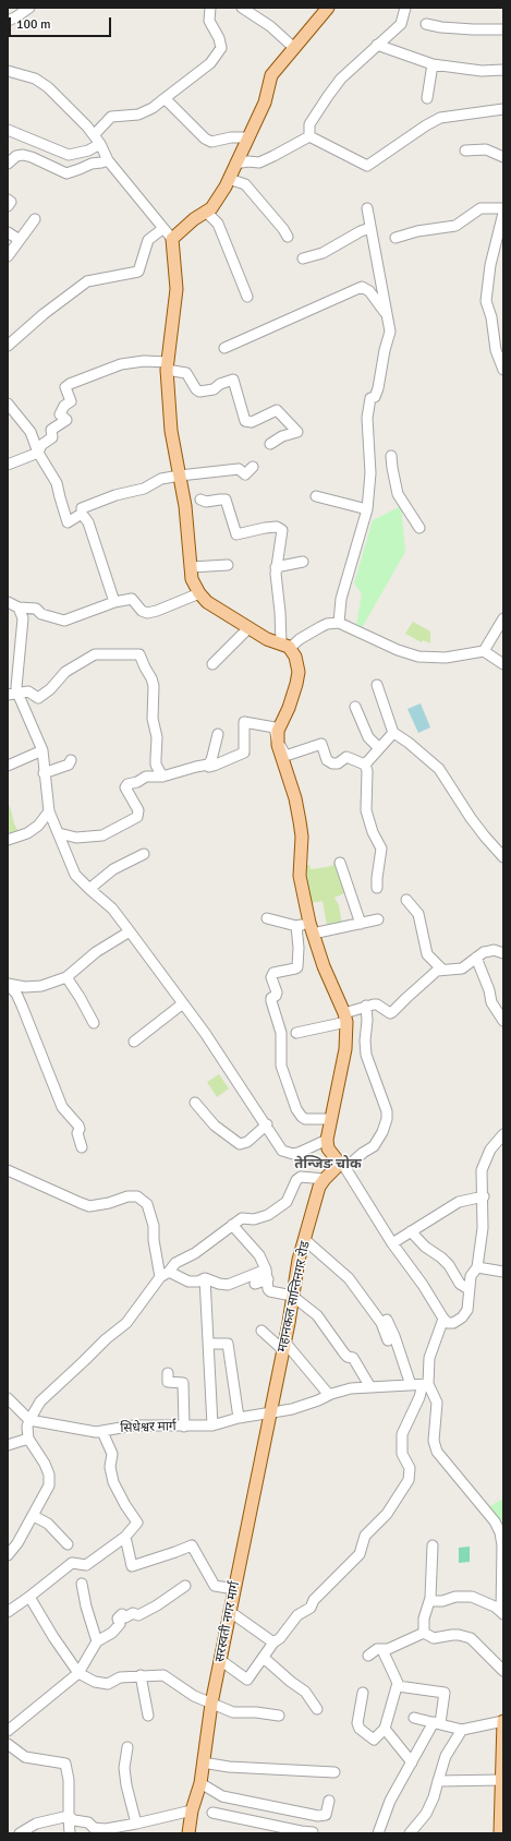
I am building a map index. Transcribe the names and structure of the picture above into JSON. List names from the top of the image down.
{
  "streets": {
    "main road": ["महानकल सान्तिनगर रोड", "सरस्वती नगर मार्ग"],
    "street": ["सिधेश्वर मार्ग"]
  },
  "crossings": [
    ["महानकल सान्तिनगर रोड", "सिधेश्वर मार्ग"],
    ["महानकल सान्तिनगर रोड", "सरस्वती नगर मार्ग"],
    ["सिधेश्वर मार्ग", "सरस्वती नगर मार्ग"]
  ],
  "districts": ["तेन्जिङ चोक"],
  "scale_bar": "100 m"
}
